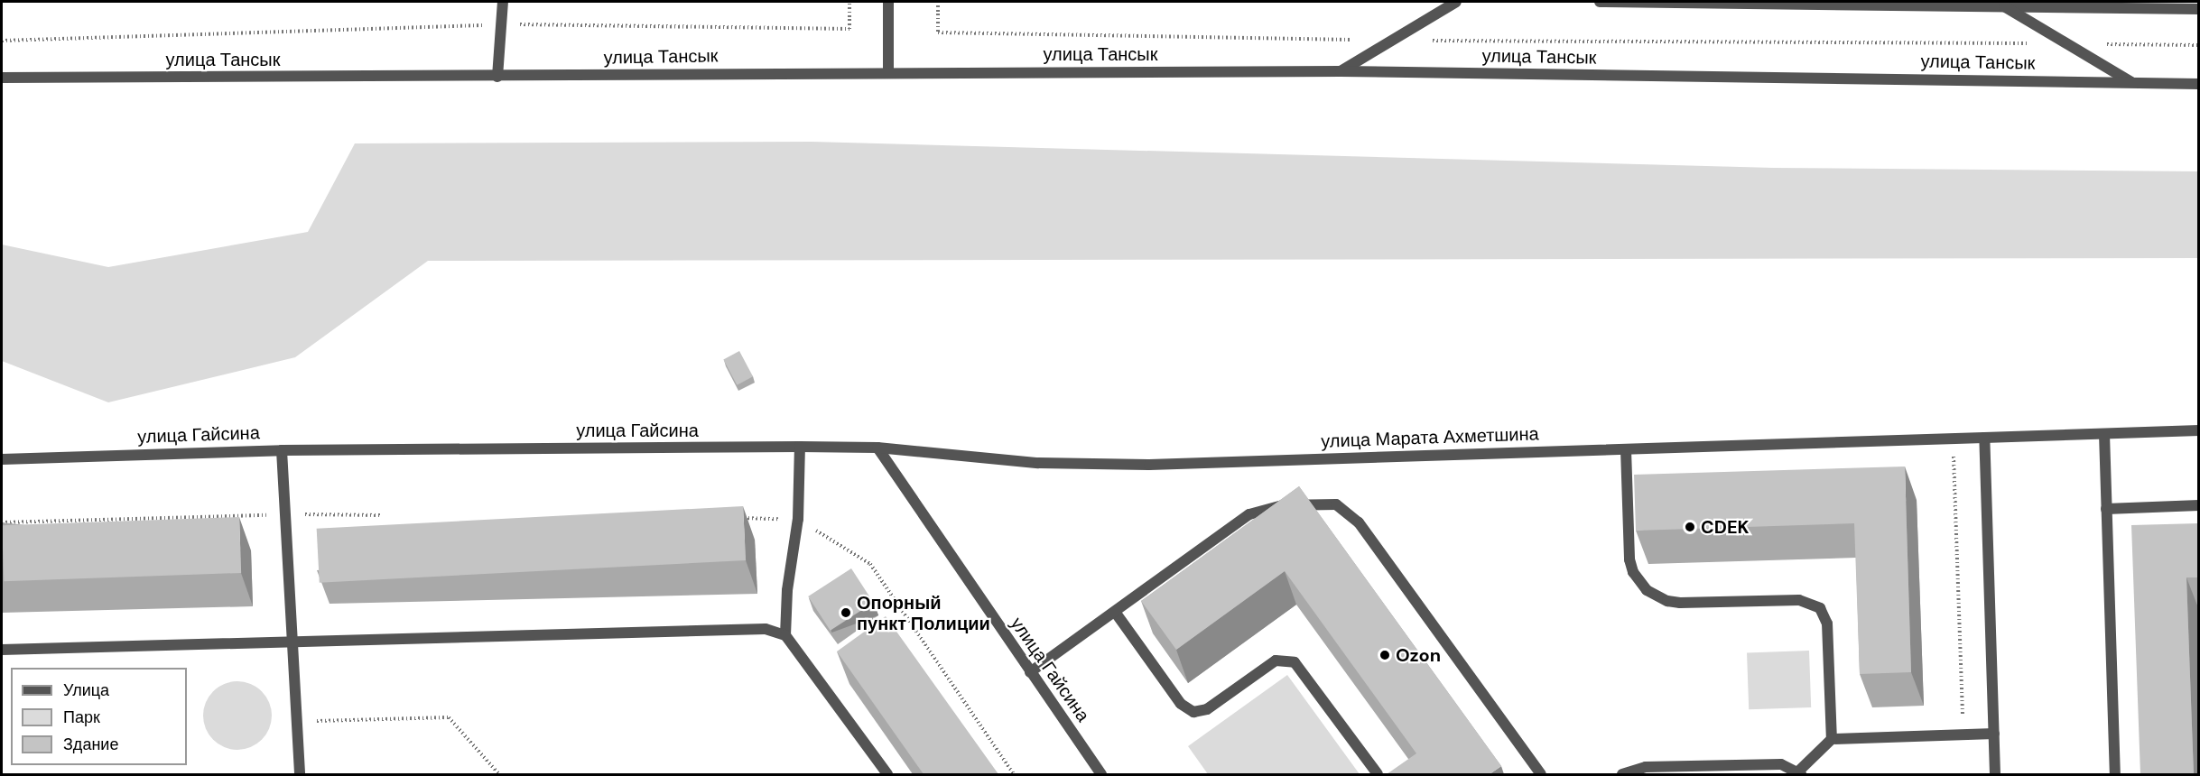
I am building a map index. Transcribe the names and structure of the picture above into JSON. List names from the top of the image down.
{
  "streets": {
    "street": ["улица Тансык", "улица Гайсина", "улица Марата Ахметшина"]
  },
  "crossings": [
    ["улица Гайсина", "улица Марата Ахметшина"]
  ],
  "places": ["CDEK", "Опорный пункт Полиции", "Ozon"],
  "legend": ["Улица", "Парк", "Здание"]
}
